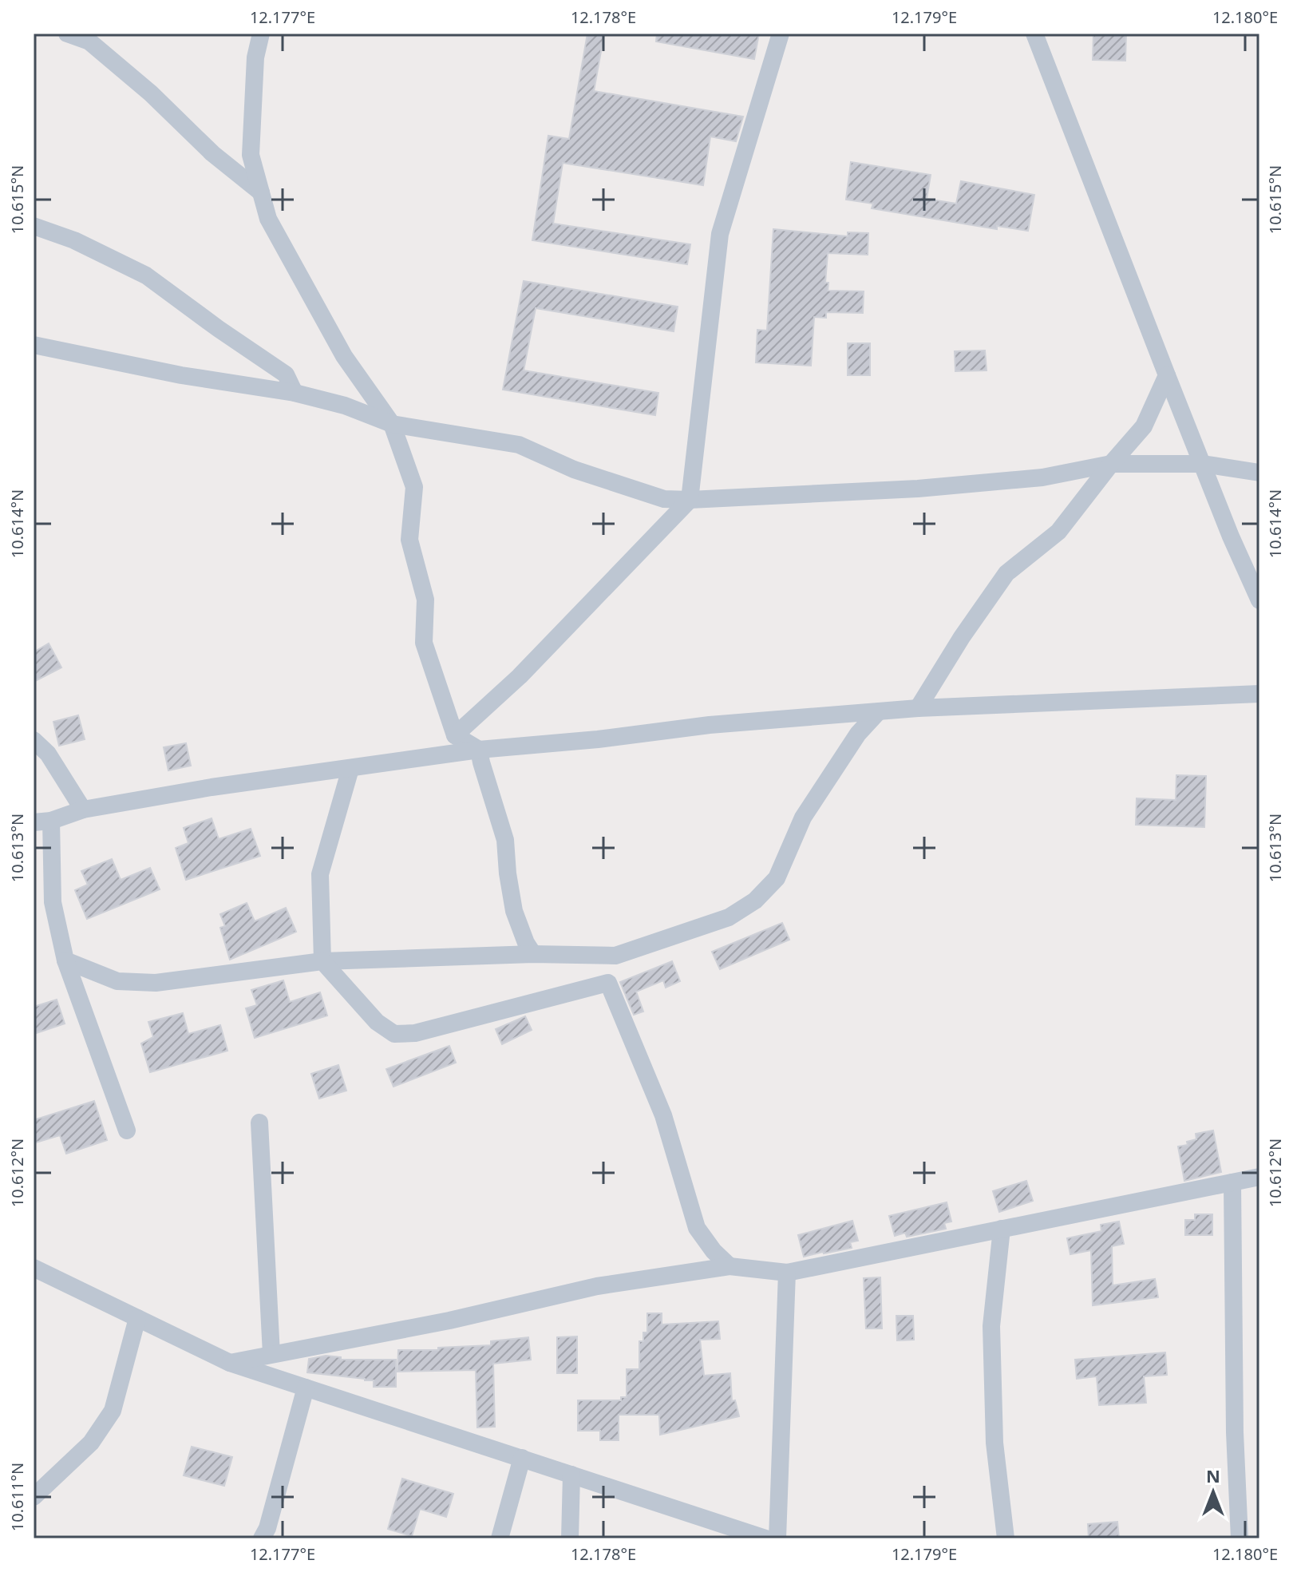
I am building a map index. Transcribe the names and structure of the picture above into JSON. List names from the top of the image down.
{
  "north": "top",
  "coordinates": [
    "12.177°E",
    "12.178°E",
    "12.179°E",
    "12.180°E",
    "10.615°N",
    "10.614°N",
    "10.613°N",
    "10.612°N",
    "10.611°N"
  ]
}
